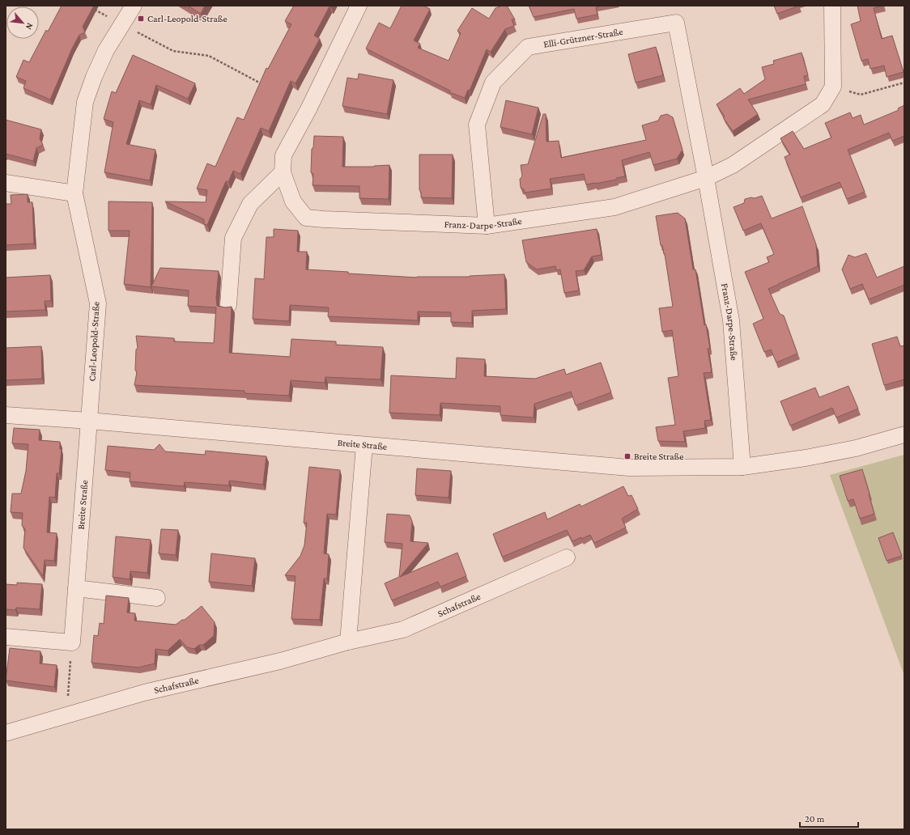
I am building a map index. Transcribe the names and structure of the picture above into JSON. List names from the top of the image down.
{
  "streets": {
    "street": [
      "Elli-Grützner-Straße",
      "Franz-Darpe-Straße",
      "Carl-Leopold-Straße",
      "Breite Straße",
      "Schafstraße"
    ]
  },
  "crossings": [
    ["Elli-Grützner-Straße", "Franz-Darpe-Straße"],
    ["Franz-Darpe-Straße", "Breite Straße"],
    ["Carl-Leopold-Straße", "Breite Straße"]
  ],
  "places": {
    "transit": ["Carl-Leopold-Straße", "Breite Straße"]
  },
  "scale_bar": "20 m",
  "north": "bottom right"
}
